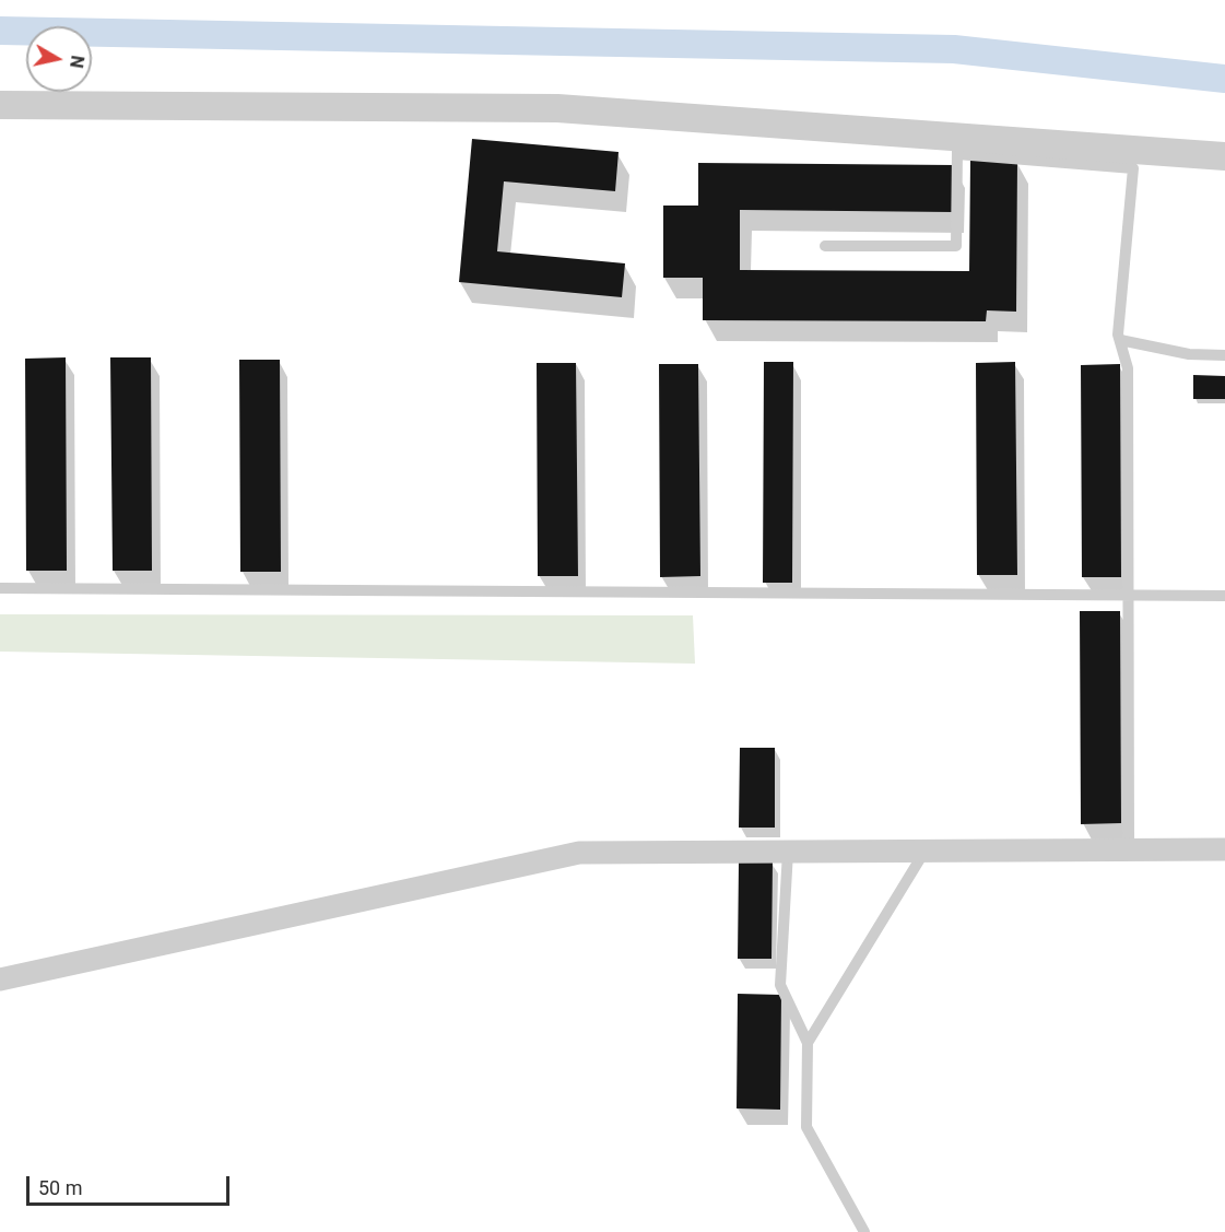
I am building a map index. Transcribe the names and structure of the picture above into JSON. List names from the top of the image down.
{
  "scale_bar": "50 m",
  "north": "right"
}
